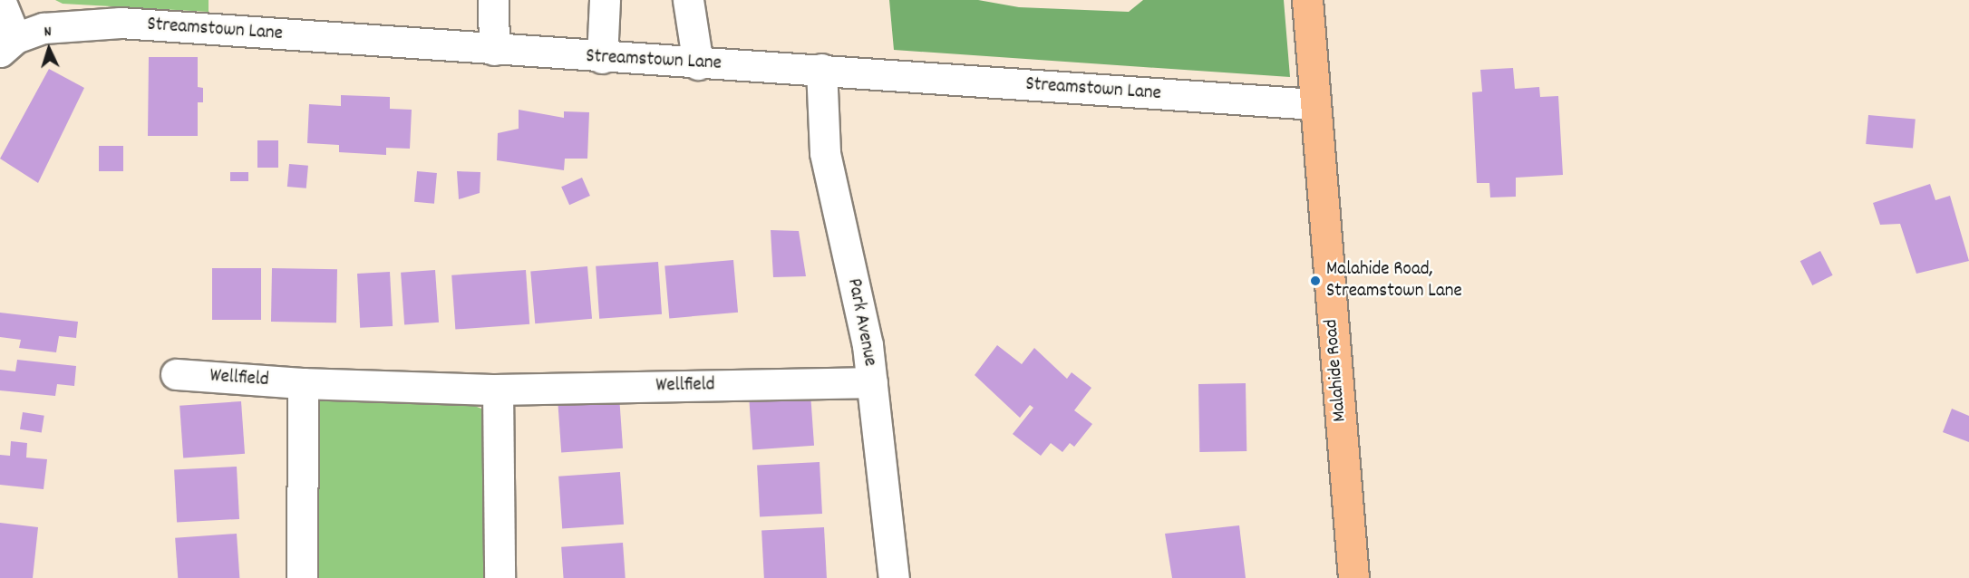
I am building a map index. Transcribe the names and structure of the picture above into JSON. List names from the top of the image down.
{
  "streets": {
    "main road": ["Malahide Road"],
    "street": ["Streamstown Lane", "Park Avenue", "Wellfield"]
  },
  "crossings": [
    ["Streamstown Lane", "Park Avenue"],
    ["Streamstown Lane", "Malahide Road"],
    ["Park Avenue", "Wellfield"]
  ],
  "places": ["Malahide Road, Streamstown Lane"],
  "north": "top"
}
